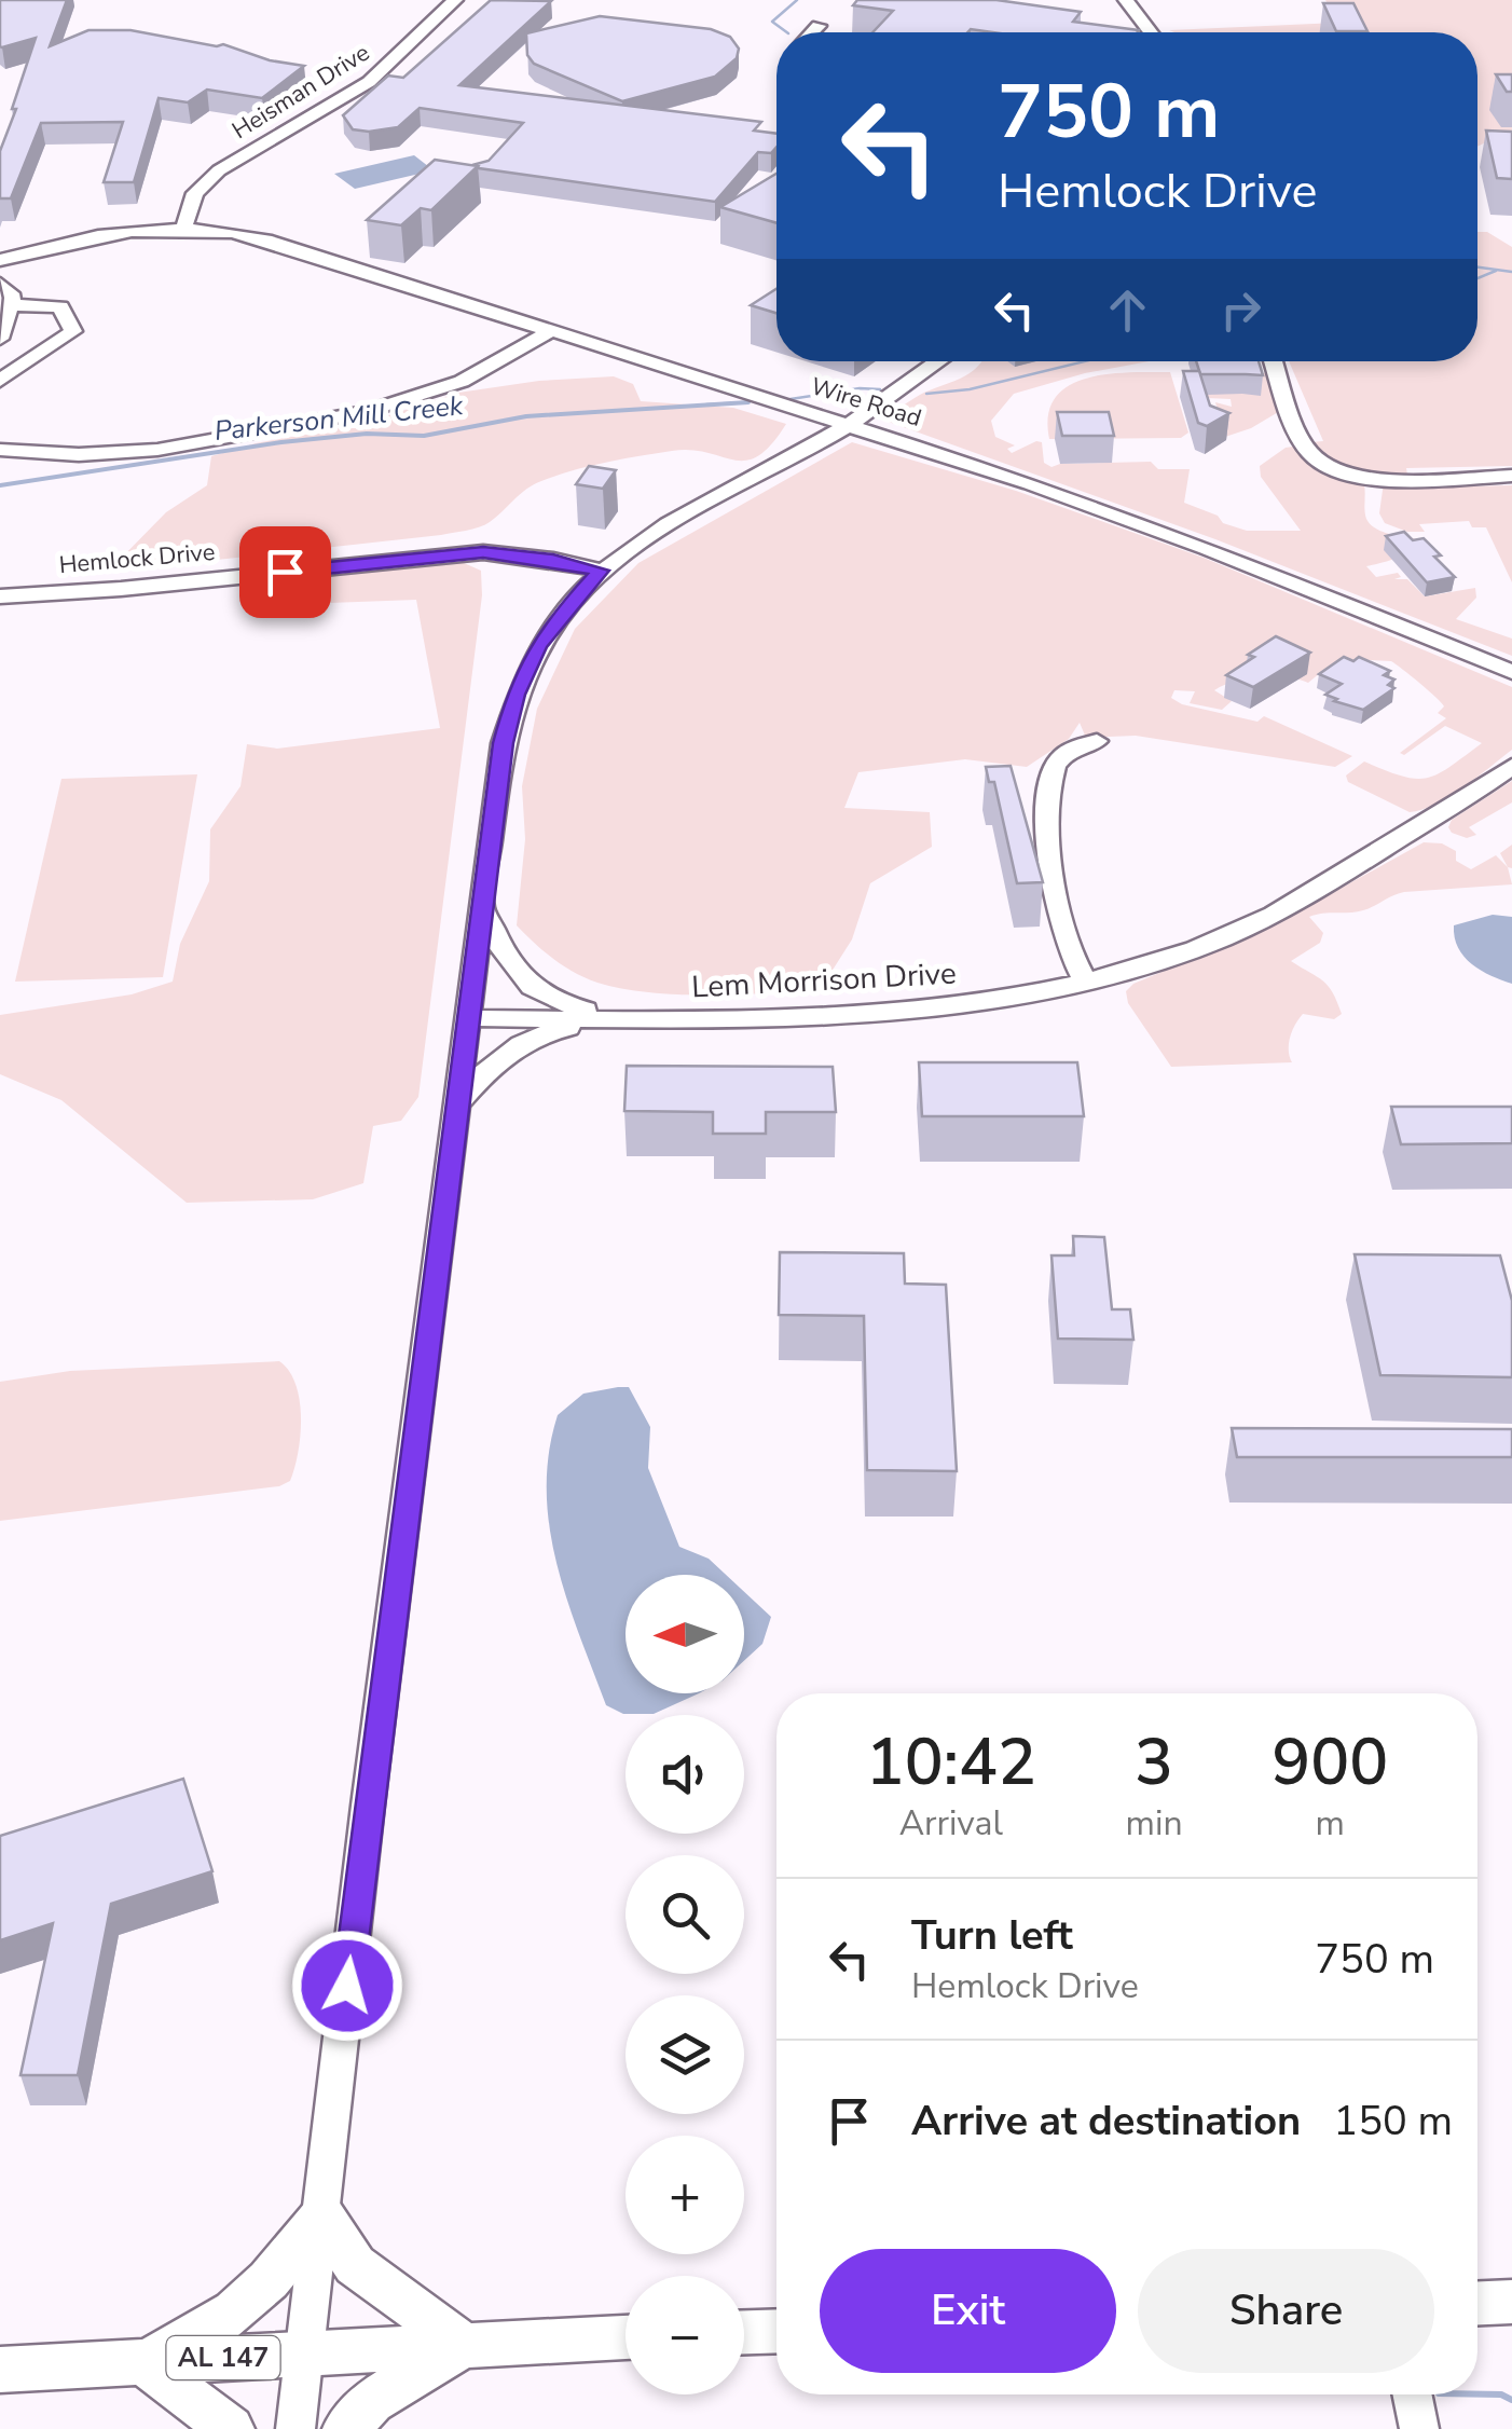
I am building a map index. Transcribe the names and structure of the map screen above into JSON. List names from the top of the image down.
{
  "streets": {
    "main road": ["AL 147"],
    "street": [
      "Heisman Drive",
      "Wire Road",
      "Hemlock Drive",
      "Lem Morrison Drive"
    ]
  },
  "crossings": [
    ["Heisman Drive", "Wire Road"]
  ],
  "water": ["Parkerson Mill Creek"],
  "north": "left",
  "page": {
    "turn": ["750 m", "Hemlock Drive"],
    "map_buttons": ["+", "−"],
    "eta": [
      "10:42",
      "Arrival",
      "3",
      "min",
      "900",
      "m"
    ],
    "list": [
      {
        "name": "Turn left",
        "note": "Hemlock Drive",
        "value": "750 m"
      },
      {
        "name": "Arrive at destination",
        "value": "150 m"
      }
    ],
    "buttons": ["Exit", "Share"]
  }
}
